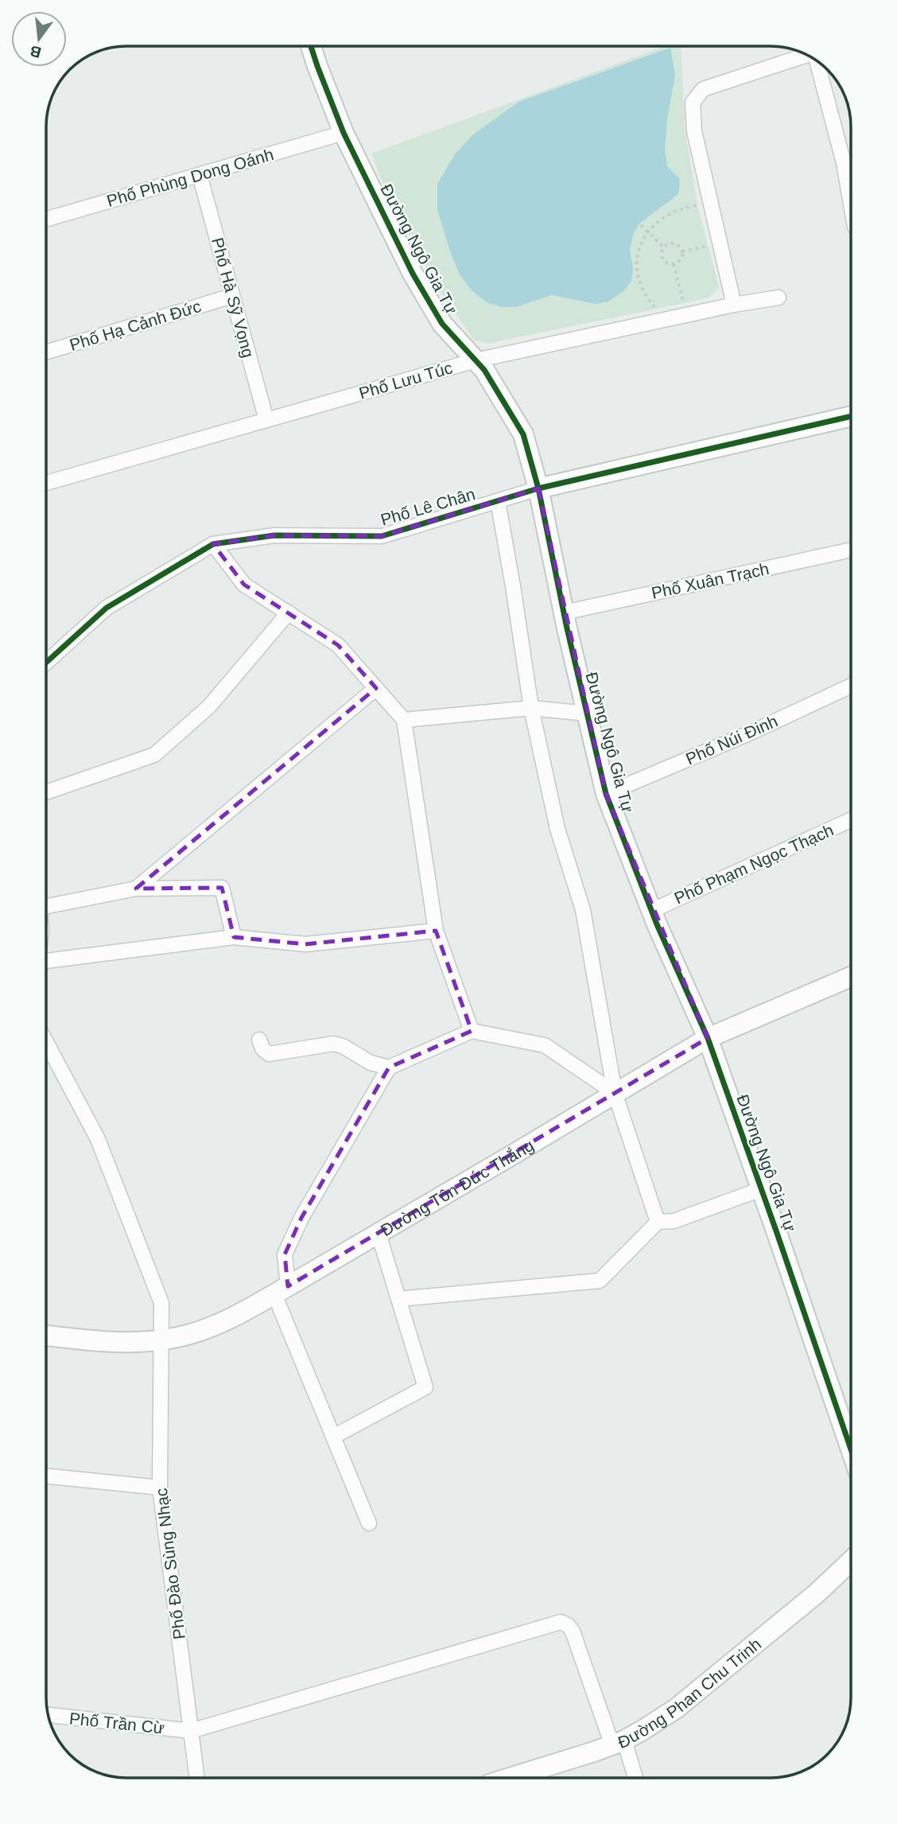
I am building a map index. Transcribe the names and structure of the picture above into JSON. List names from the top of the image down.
{
  "streets": {
    "street": [
      "Phố Phùng Dong Oánh",
      "Đường Ngô Gia Tự",
      "Phố Hà Sỹ Vọng",
      "Phố Hạ Cảnh Đức",
      "Phố Lưu Túc",
      "Phố Lê Chân",
      "Phố Xuân Trạch",
      "Phố Núi Đinh",
      "Phố Phạm Ngọc Thạch",
      "Đường Tôn Đức Thắng",
      "Phố Đào Sùng Nhạc",
      "Đường Phan Chu Trinh",
      "Phố Trần Cừ"
    ]
  },
  "crossings": [
    ["Phố Phùng Dong Oánh", "Đường Ngô Gia Tự"],
    ["Phố Phùng Dong Oánh", "Phố Hà Sỹ Vọng"],
    ["Đường Ngô Gia Tự", "Phố Lưu Túc"],
    ["Đường Ngô Gia Tự", "Phố Lê Chân"],
    ["Đường Ngô Gia Tự", "Phố Xuân Trạch"],
    ["Đường Ngô Gia Tự", "Phố Núi Đinh"],
    ["Đường Ngô Gia Tự", "Phố Phạm Ngọc Thạch"],
    ["Đường Ngô Gia Tự", "Đường Tôn Đức Thắng"],
    ["Phố Hà Sỹ Vọng", "Phố Hạ Cảnh Đức"],
    ["Phố Hà Sỹ Vọng", "Phố Lưu Túc"],
    ["Đường Tôn Đức Thắng", "Phố Đào Sùng Nhạc"],
    ["Phố Đào Sùng Nhạc", "Phố Trần Cừ"]
  ],
  "north": "bottom"
}
